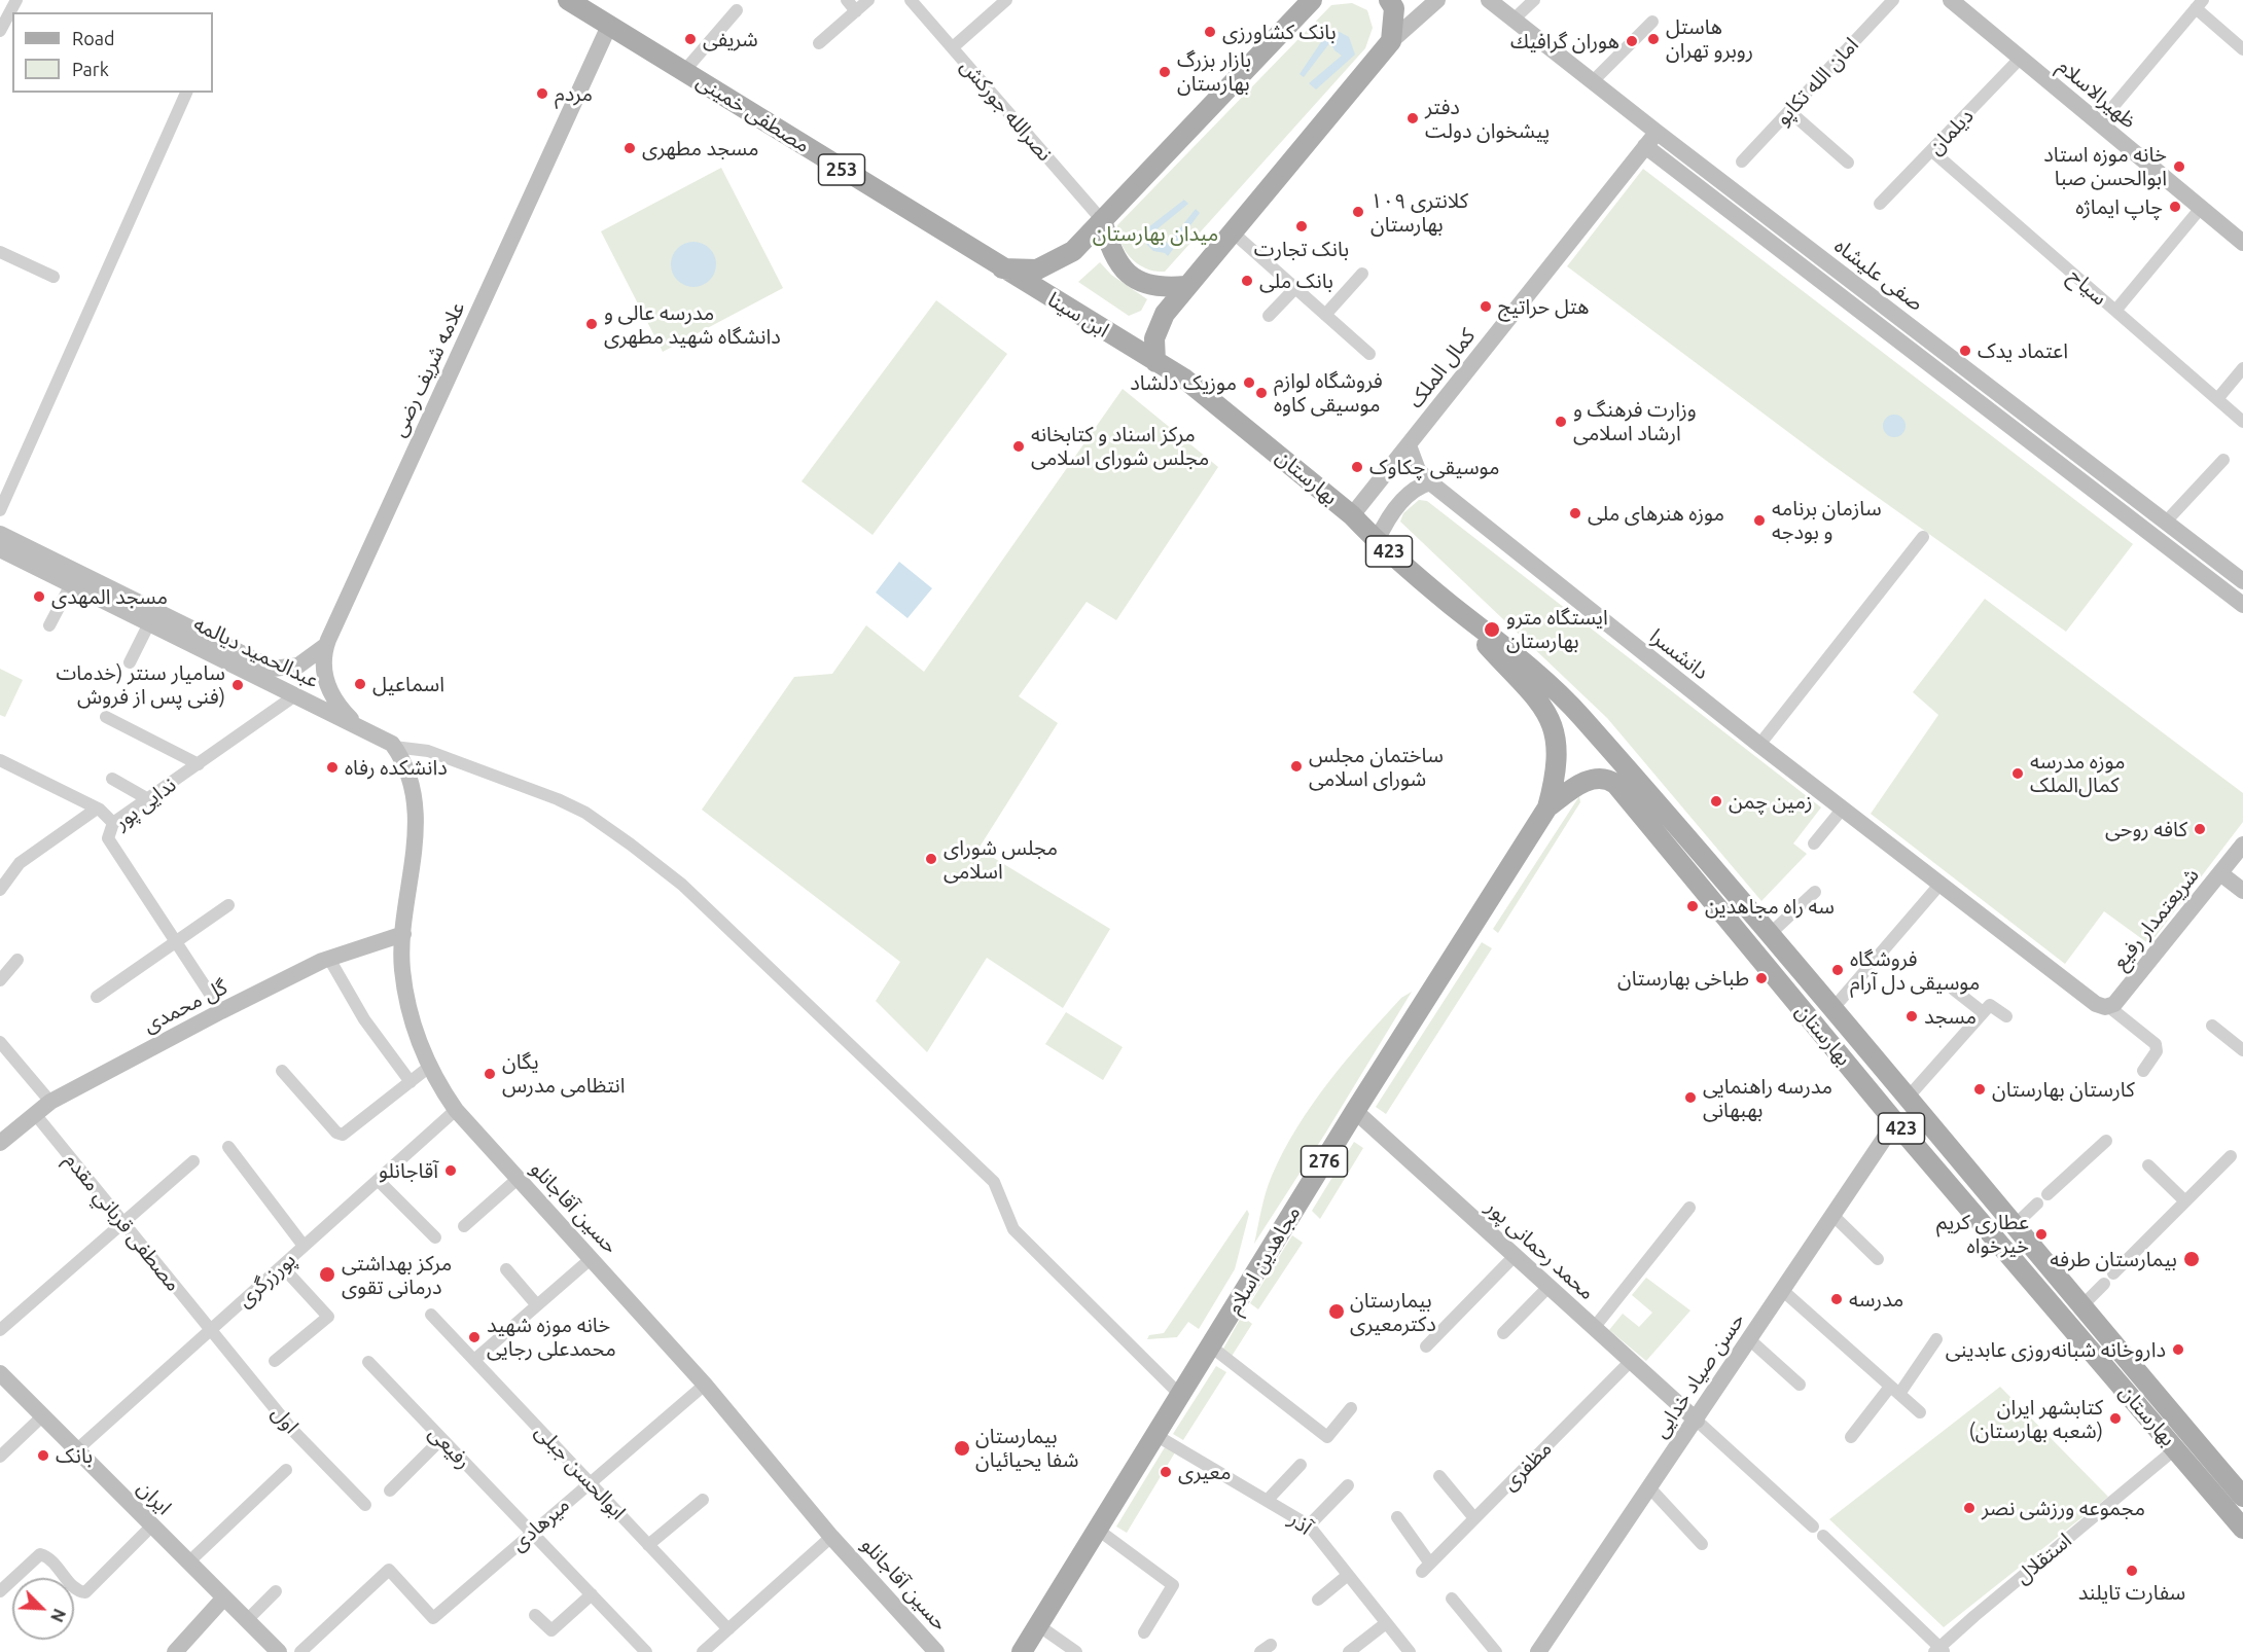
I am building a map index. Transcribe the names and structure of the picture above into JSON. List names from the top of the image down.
{
  "streets": {
    "main road": [
      "ظهیرالاسلام",
      "مصطفی خمینی",
      "253",
      "صفی علیشاه",
      "ابن سینا",
      "کمال الملک",
      "علامه شریف رضی",
      "بهارستان",
      "423",
      "عبدالحمید دیالمه",
      "دانشسرا",
      "شریعتمدار رفیع",
      "گل محمدی",
      "276",
      "حسین آقاجانلو",
      "محمد رحمانی پور",
      "مجاهدین اسلام",
      "حسن صیاد خدایی",
      "ایران"
    ],
    "street": [
      "امان الله تکاپو",
      "نصرالله جورکش",
      "دیلمان",
      "سیاح",
      "ندایی پور",
      "مصطفی قرباني مقدم",
      "پورزرگری",
      "اول",
      "رفیعی",
      "مظفری",
      "ابوالحسن جبلی",
      "آذر",
      "میرهادی",
      "استقلال"
    ]
  },
  "crossings": [
    ["ظهیرالاسلام", "دیلمان"],
    ["مصطفی خمینی", "ابن سینا"],
    ["مصطفی خمینی", "علامه شریف رضی"],
    ["دیلمان", "سیاح"],
    ["صفی علیشاه", "کمال الملک"],
    ["ابن سینا", "بهارستان"],
    ["کمال الملک", "بهارستان"],
    ["کمال الملک", "دانشسرا"],
    ["علامه شریف رضی", "عبدالحمید دیالمه"],
    ["بهارستان", "مجاهدین اسلام"],
    ["بهارستان", "حسن صیاد خدایی"],
    ["بهارستان", "استقلال"],
    ["عبدالحمید دیالمه", "ندایی پور"],
    ["دانشسرا", "شریعتمدار رفیع"],
    ["ندایی پور", "گل محمدی"],
    ["گل محمدی", "حسین آقاجانلو"],
    ["گل محمدی", "مصطفی قرباني مقدم"],
    ["حسین آقاجانلو", "پورزرگری"],
    ["حسین آقاجانلو", "میرهادی"],
    ["مصطفی قرباني مقدم", "پورزرگری"],
    ["مصطفی قرباني مقدم", "اول"],
    ["محمد رحمانی پور", "مجاهدین اسلام"],
    ["محمد رحمانی پور", "حسن صیاد خدایی"],
    ["محمد رحمانی پور", "مظفری"],
    ["مجاهدین اسلام", "آذر"],
    ["پورزرگری", "اول"],
    ["پورزرگری", "ایران"],
    ["رفیعی", "میرهادی"],
    ["ابوالحسن جبلی", "میرهادی"]
  ],
  "parks": ["میدان بهارستان"],
  "places": [
    "بانک کشاورزی",
    "شریفی",
    "هاستل روبرو تهران",
    "هوران گرافيك",
    "بازار بزرگ بهارستان",
    "مردم",
    "دفتر پیشخوان دولت",
    "مسجد مطهری",
    "خانه موزه استاد ابوالحسن صبا",
    "چاپ ایماژه",
    "کلانتری ۱۰۹ بهارستان",
    "بانک تجارت",
    "بانک ملی",
    "هتل حراتیج",
    "مدرسه عالی و دانشگاه شهید مطهری",
    "اعتماد یدک",
    "موزیک دلشاد",
    "فروشگاه لوازم موسیقی کاوه",
    "وزارت فرهنگ و ارشاد اسلامی",
    "مرکز اسناد و کتابخانه مجلس شورای اسلامی",
    "موسیقی چکاوک",
    "موزه هنرهای ملی",
    "سازمان برنامه و بودجه",
    "مسجد المهدی",
    "ایستگاه مترو بهارستان",
    "اسماعیل",
    "سامیار سنتر (خدمات فنی پس از فروش)",
    "ساختمان مجلس شورای اسلامی",
    "دانشکده رفاه",
    "موزه مدرسه کمال‌الملک",
    "زمین چمن",
    "کافه روحی",
    "مجلس شورای اسلامی",
    "سه راه مجاهدین",
    "فروشگاه موسیقی دل آرام",
    "طباخی بهارستان",
    "مسجد",
    "یگان انتظامی مدرس",
    "کارستان بهارستان",
    "مدرسه راهنمایی بهبهانی",
    "آقاجانلو",
    "عطاری کریم خیرخواه",
    "بیمارستان طرفه",
    "مرکز بهداشتی درمانی تقوی",
    "مدرسه",
    "بیمارستان دکترمعیری",
    "خانه موزه شهید محمدعلی رجایی",
    "داروخانه شبانه‌روزی عابدینی",
    "کتابشهر ایران (شعبه بهارستان)",
    "بیمارستان شفا یحیائیان",
    "بانک",
    "معیری",
    "مجموعه ورزشی نصر",
    "سفارت تایلند"
  ],
  "legend": ["Road", "Park"],
  "north": "bottom right"
}
